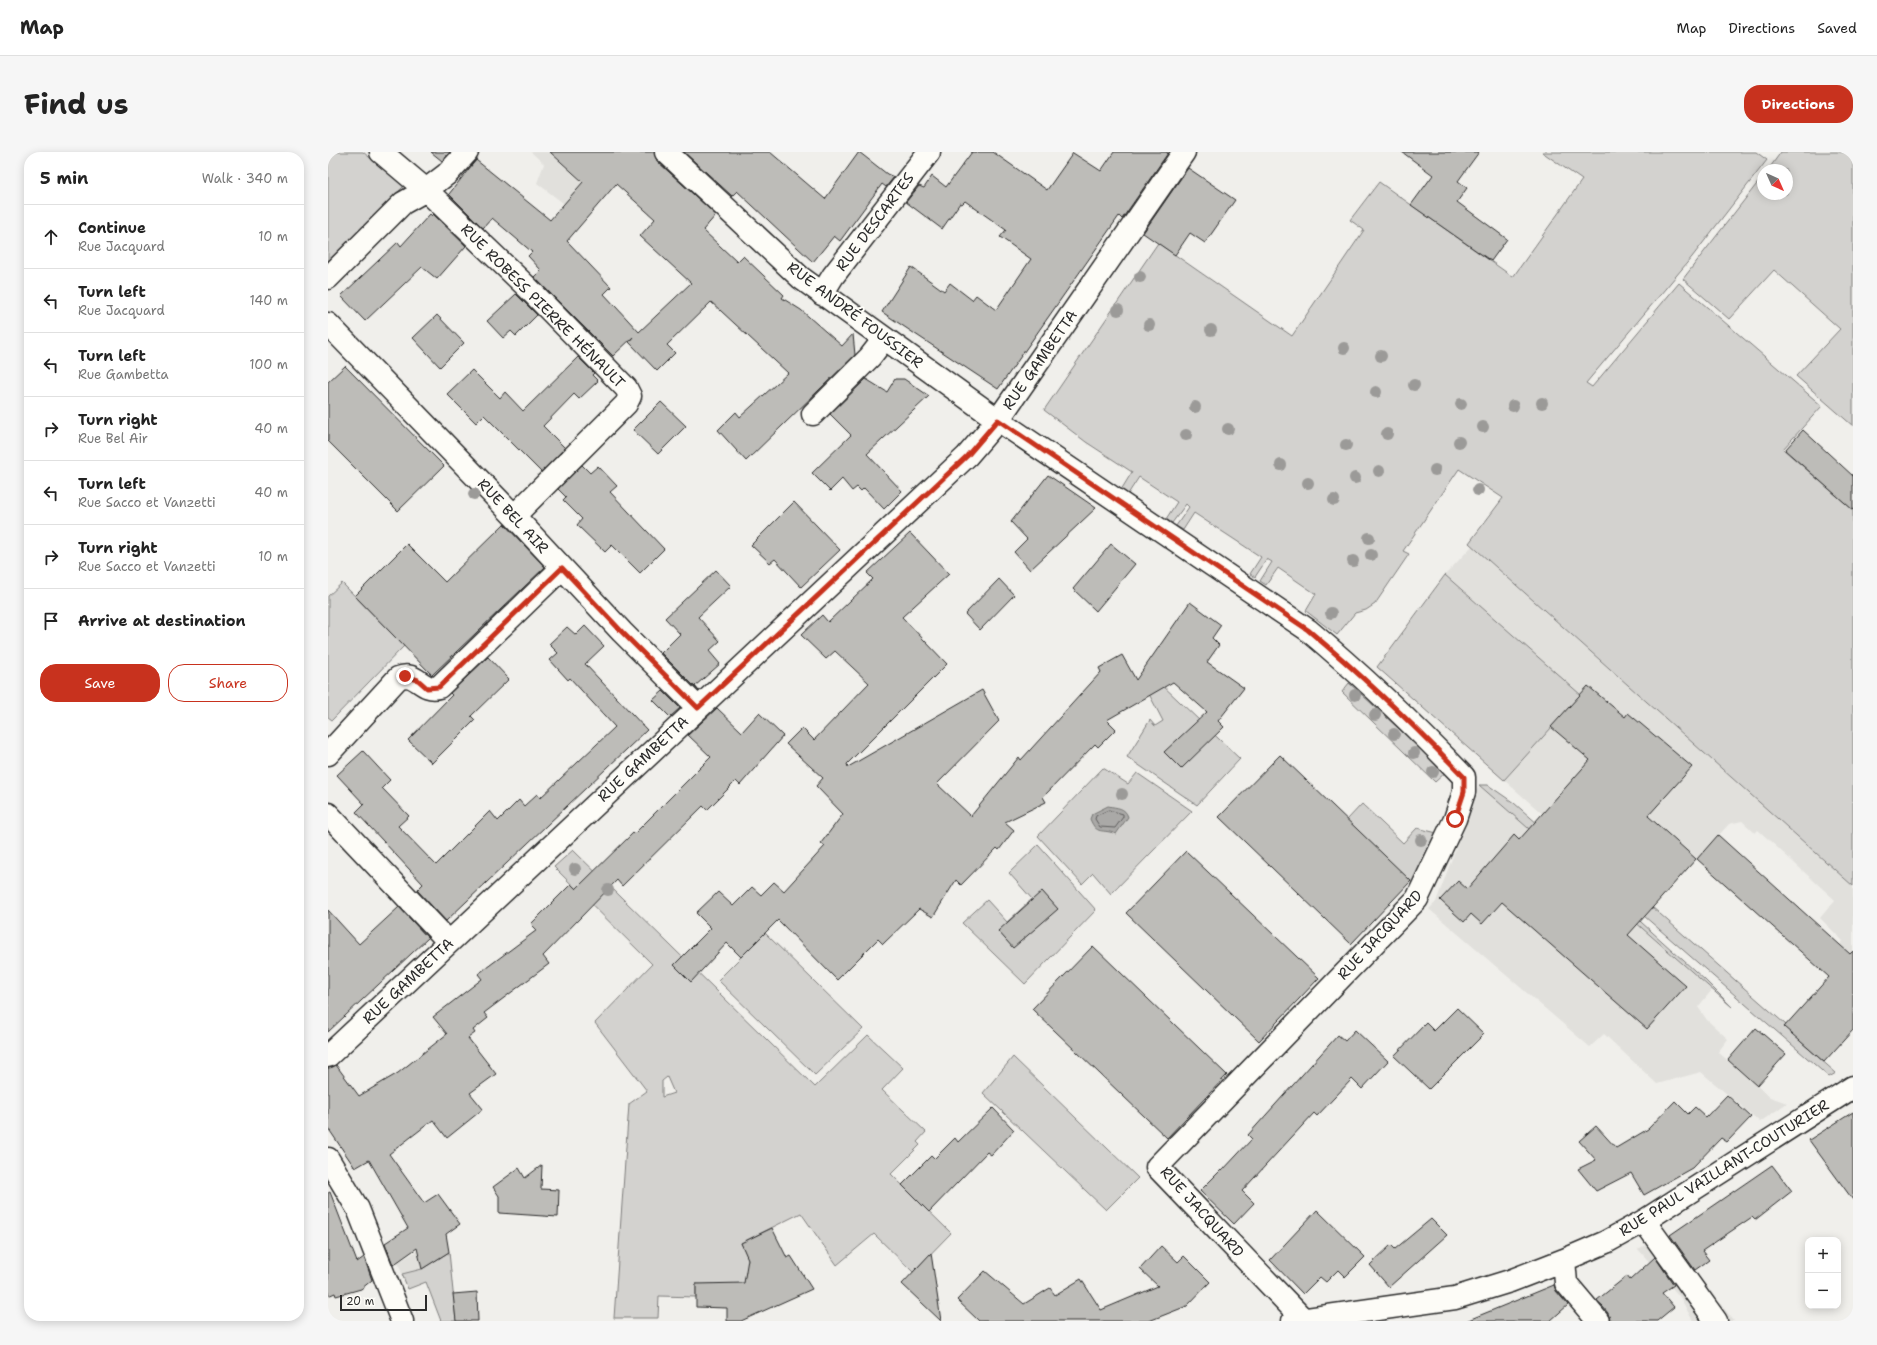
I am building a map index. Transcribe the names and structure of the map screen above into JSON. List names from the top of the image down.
{
  "streets": {
    "street": [
      "RUE DESCARTES",
      "RUE ROBESS PIERRE HÉNAULT",
      "RUE ANDRÉ FOUSSIER",
      "RUE GAMBETTA",
      "RUE BEL AIR",
      "RUE JACQUARD",
      "RUE PAUL VAILLANT-COUTURIER"
    ]
  },
  "crossings": [
    ["RUE DESCARTES", "RUE ANDRÉ FOUSSIER"],
    ["RUE ROBESS PIERRE HÉNAULT", "RUE BEL AIR"],
    ["RUE ANDRÉ FOUSSIER", "RUE GAMBETTA"],
    ["RUE ANDRÉ FOUSSIER", "RUE JACQUARD"],
    ["RUE GAMBETTA", "RUE BEL AIR"],
    ["RUE GAMBETTA", "RUE JACQUARD"],
    ["RUE JACQUARD", "RUE PAUL VAILLANT-COUTURIER"]
  ],
  "scale_bar": "20 m",
  "north": "bottom right",
  "page": {
    "header": "Map",
    "nav": ["Map", "Directions", "Saved"],
    "title": "Find us",
    "buttons": [
      "Directions",
      ["Save", "Share"]
    ],
    "heading": ["5 min", "Walk · 340 m"],
    "list": [
      ["Continue", "Rue Jacquard", "10 m"],
      ["Turn left", "Rue Jacquard", "140 m"],
      ["Turn left", "Rue Gambetta", "100 m"],
      ["Turn right", "Rue Bel Air", "40 m"],
      ["Turn left", "Rue Sacco et Vanzetti", "40 m"],
      ["Turn right", "Rue Sacco et Vanzetti", "10 m"],
      "Arrive at destination"
    ],
    "map_buttons": ["+", "−"],
    "scale": "20 m"
  }
}
